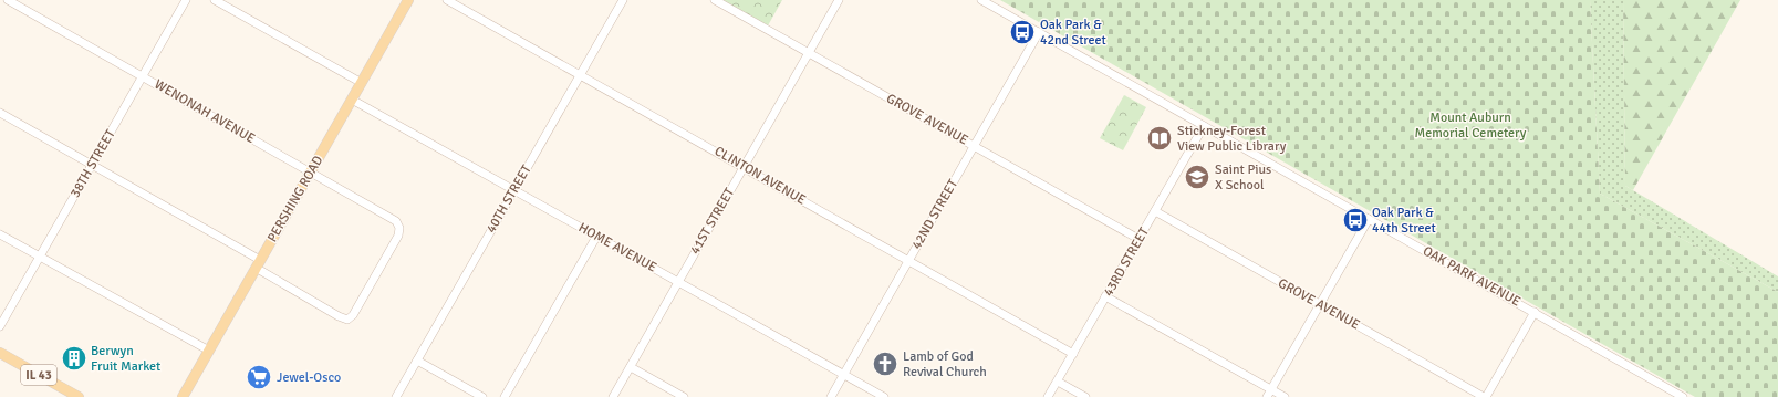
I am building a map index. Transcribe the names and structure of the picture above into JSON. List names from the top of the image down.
{
  "streets": {
    "main road": ["PERSHING ROAD", "IL 43"],
    "street": [
      "WENONAH AVENUE",
      "GROVE AVENUE",
      "38TH STREET",
      "CLINTON AVENUE",
      "40TH STREET",
      "42ND STREET",
      "41ST STREET",
      "HOME AVENUE",
      "43RD STREET",
      "OAK PARK AVENUE"
    ]
  },
  "crossings": [
    ["WENONAH AVENUE", "38TH STREET"],
    ["WENONAH AVENUE", "PERSHING ROAD"],
    ["GROVE AVENUE", "42ND STREET"],
    ["GROVE AVENUE", "41ST STREET"],
    ["GROVE AVENUE", "43RD STREET"],
    ["CLINTON AVENUE", "40TH STREET"],
    ["CLINTON AVENUE", "42ND STREET"],
    ["CLINTON AVENUE", "41ST STREET"],
    ["CLINTON AVENUE", "43RD STREET"],
    ["PERSHING ROAD", "HOME AVENUE"],
    ["40TH STREET", "HOME AVENUE"],
    ["42ND STREET", "HOME AVENUE"],
    ["42ND STREET", "OAK PARK AVENUE"],
    ["41ST STREET", "HOME AVENUE"],
    ["43RD STREET", "OAK PARK AVENUE"]
  ],
  "parks": ["Mount Auburn Memorial Cemetery"],
  "places": {
    "bus stop": ["Oak Park & 42nd Street", "Oak Park & 44th Street"],
    "library": ["Stickney-Forest View Public Library"],
    "school or university": ["Saint Pius X School"],
    "building": ["Berwyn Fruit Market"],
    "church": ["Lamb of God Revival Church"],
    "supermarket": ["Jewel-Osco"]
  }
}
